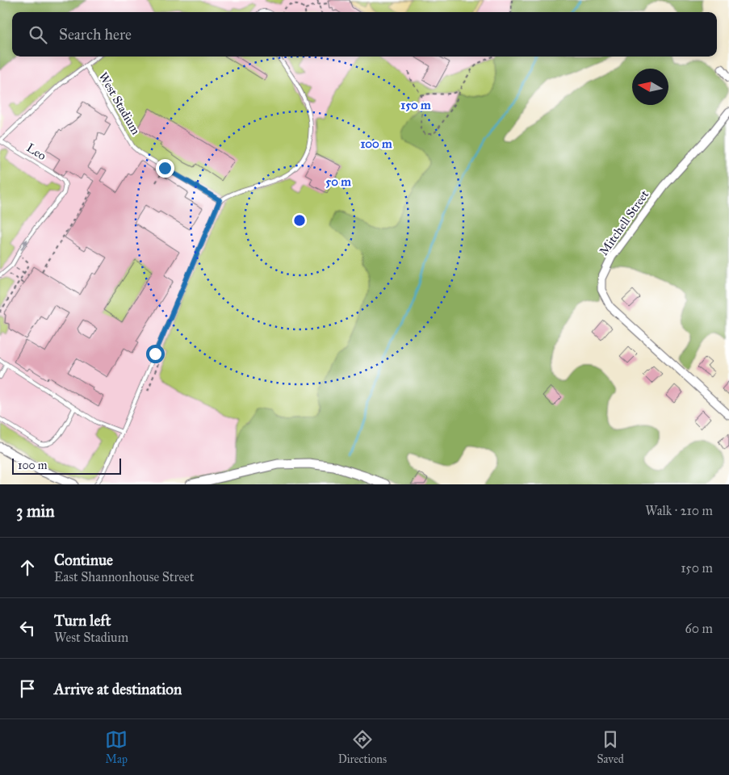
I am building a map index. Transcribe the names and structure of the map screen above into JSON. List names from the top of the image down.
{
  "streets": {
    "street": ["Mitchell Street"],
    "lane": ["West Stadium", "Leo"]
  },
  "scale_bar": "100 m",
  "north": "left",
  "page": {
    "search": "Search here",
    "scale": "100 m",
    "heading": ["3 min", "Walk · 210 m"],
    "list": [
      ["Continue", "East Shannonhouse Street", "150 m"],
      ["Turn left", "West Stadium", "60 m"],
      "Arrive at destination"
    ],
    "nav": ["Map", "Directions", "Saved"]
  },
  "rings": ["150 m", "100 m", "50 m"]
}
